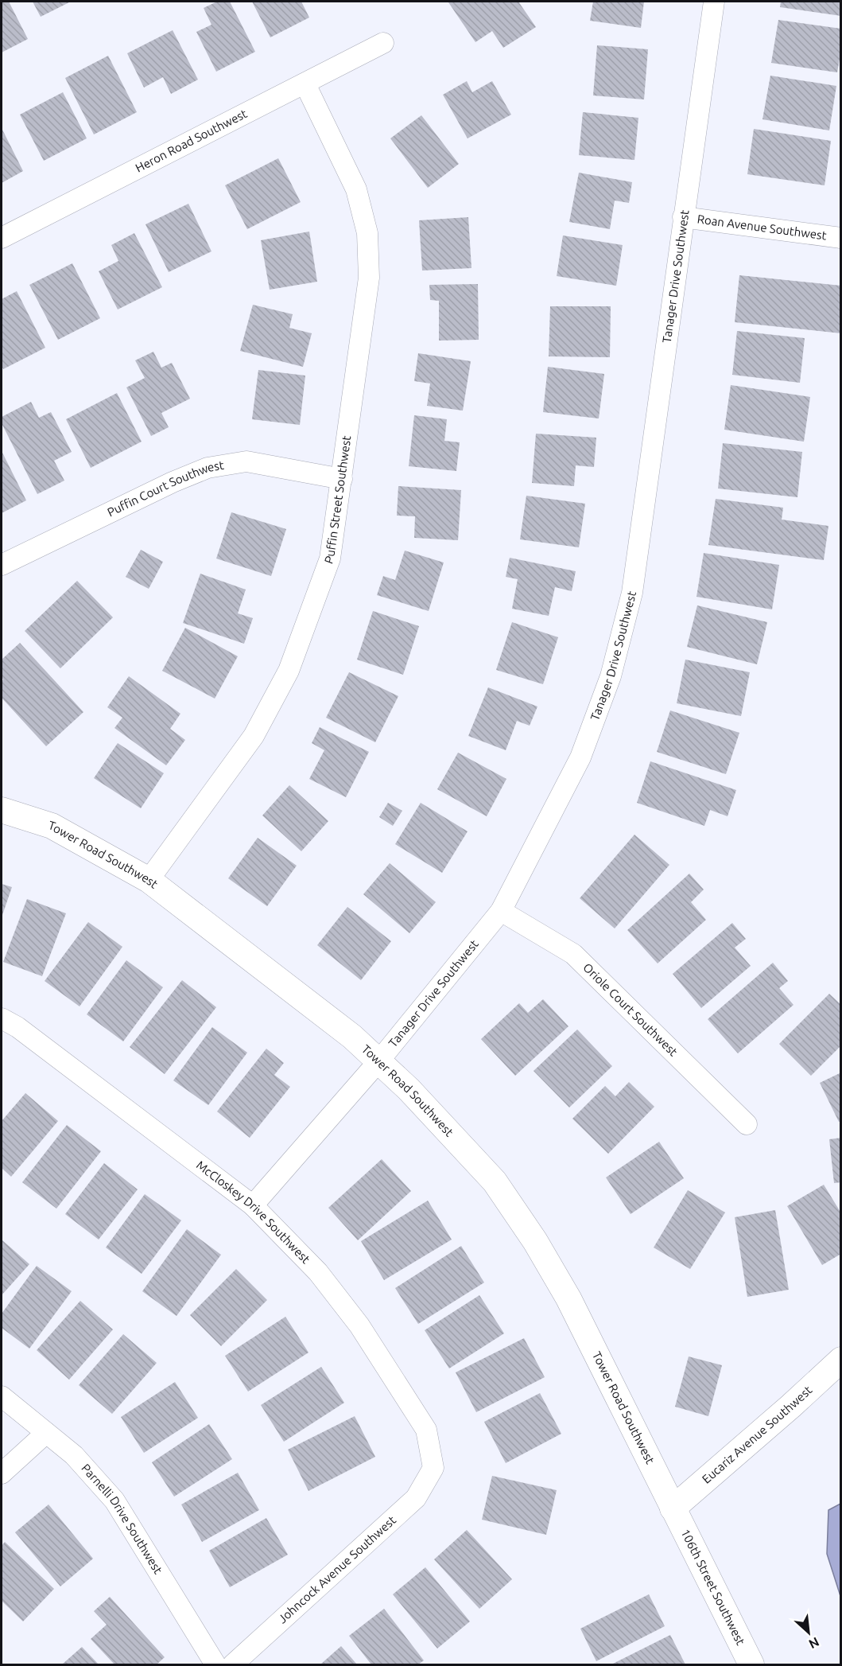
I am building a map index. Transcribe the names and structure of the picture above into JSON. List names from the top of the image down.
{
  "streets": {
    "street": [
      "Heron Road Southwest",
      "Roan Avenue Southwest",
      "Tanager Drive Southwest",
      "Puffin Court Southwest",
      "Puffin Street Southwest",
      "Tower Road Southwest",
      "Oriole Court Southwest",
      "McCloskey Drive Southwest",
      "Eucariz Avenue Southwest",
      "Parnelli Drive Southwest",
      "Johncock Avenue Southwest",
      "106th Street Southwest"
    ]
  },
  "crossings": [
    ["Heron Road Southwest", "Puffin Street Southwest"],
    ["Roan Avenue Southwest", "Tanager Drive Southwest"],
    ["Tanager Drive Southwest", "Tower Road Southwest"],
    ["Tanager Drive Southwest", "Oriole Court Southwest"],
    ["Tanager Drive Southwest", "McCloskey Drive Southwest"],
    ["Puffin Court Southwest", "Puffin Street Southwest"],
    ["Puffin Street Southwest", "Tower Road Southwest"],
    ["Tower Road Southwest", "Eucariz Avenue Southwest"],
    ["Tower Road Southwest", "106th Street Southwest"],
    ["McCloskey Drive Southwest", "Johncock Avenue Southwest"],
    ["Eucariz Avenue Southwest", "106th Street Southwest"]
  ],
  "north": "bottom right"
}
